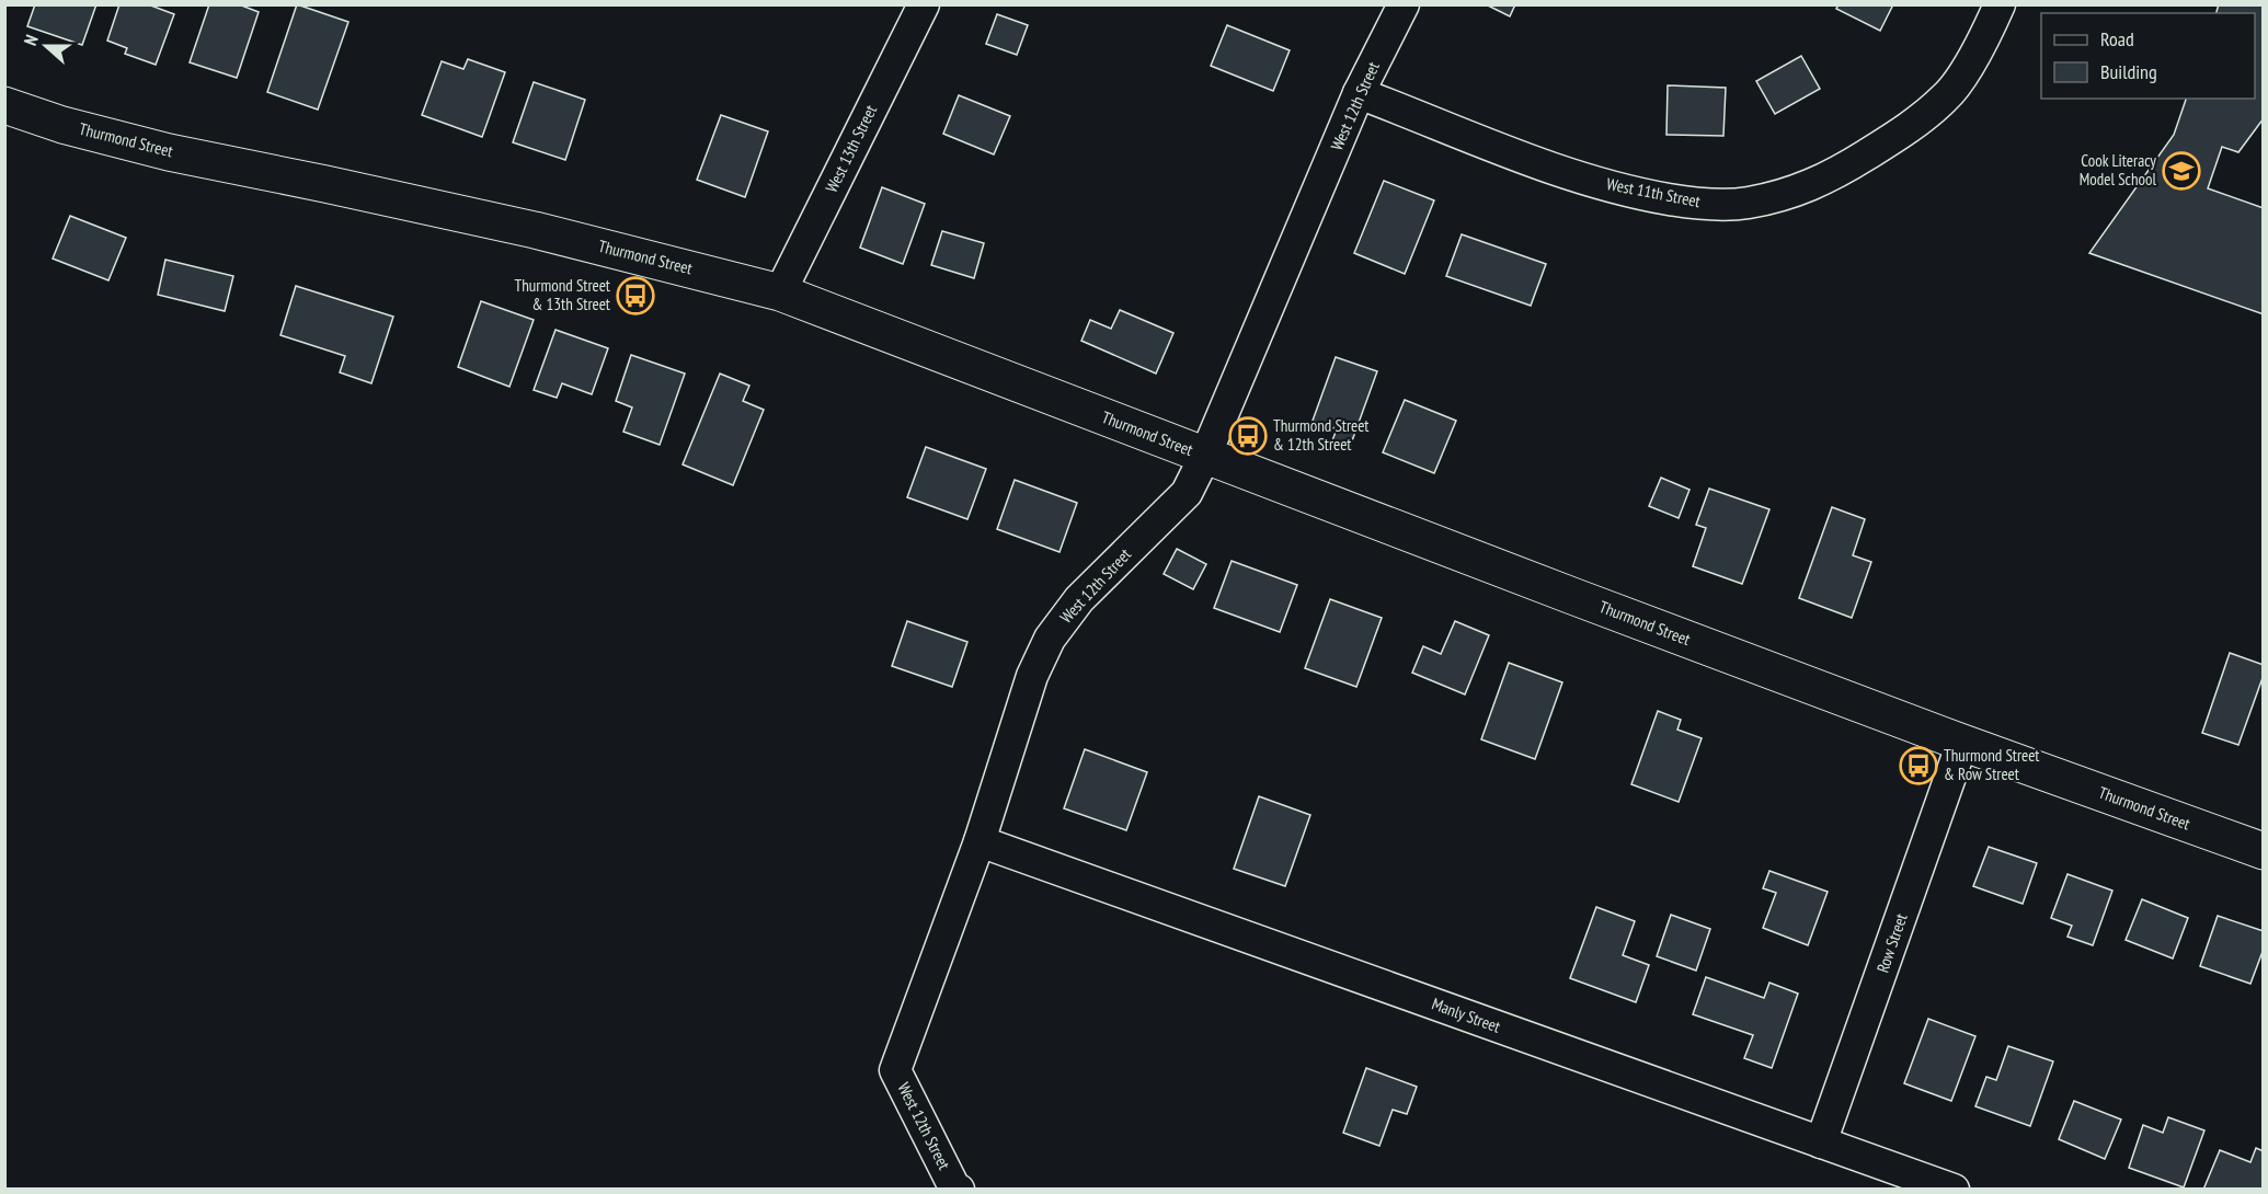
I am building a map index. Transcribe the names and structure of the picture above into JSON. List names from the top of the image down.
{
  "streets": {
    "street": [
      "West 12th Street",
      "Thurmond Street",
      "West 13th Street",
      "West 11th Street",
      "Row Street",
      "Manly Street"
    ]
  },
  "crossings": [
    ["West 12th Street", "Thurmond Street"],
    ["West 12th Street", "West 11th Street"],
    ["West 12th Street", "Manly Street"],
    ["Thurmond Street", "West 13th Street"],
    ["Thurmond Street", "Row Street"],
    ["Row Street", "Manly Street"]
  ],
  "places": {
    "school or university": ["Cook Literacy Model School"],
    "bus stop": ["Thurmond Street & 13th Street", "Thurmond Street & 12th Street", "Thurmond Street & Row Street"]
  },
  "legend": ["Road", "Building"],
  "north": "left"
}
